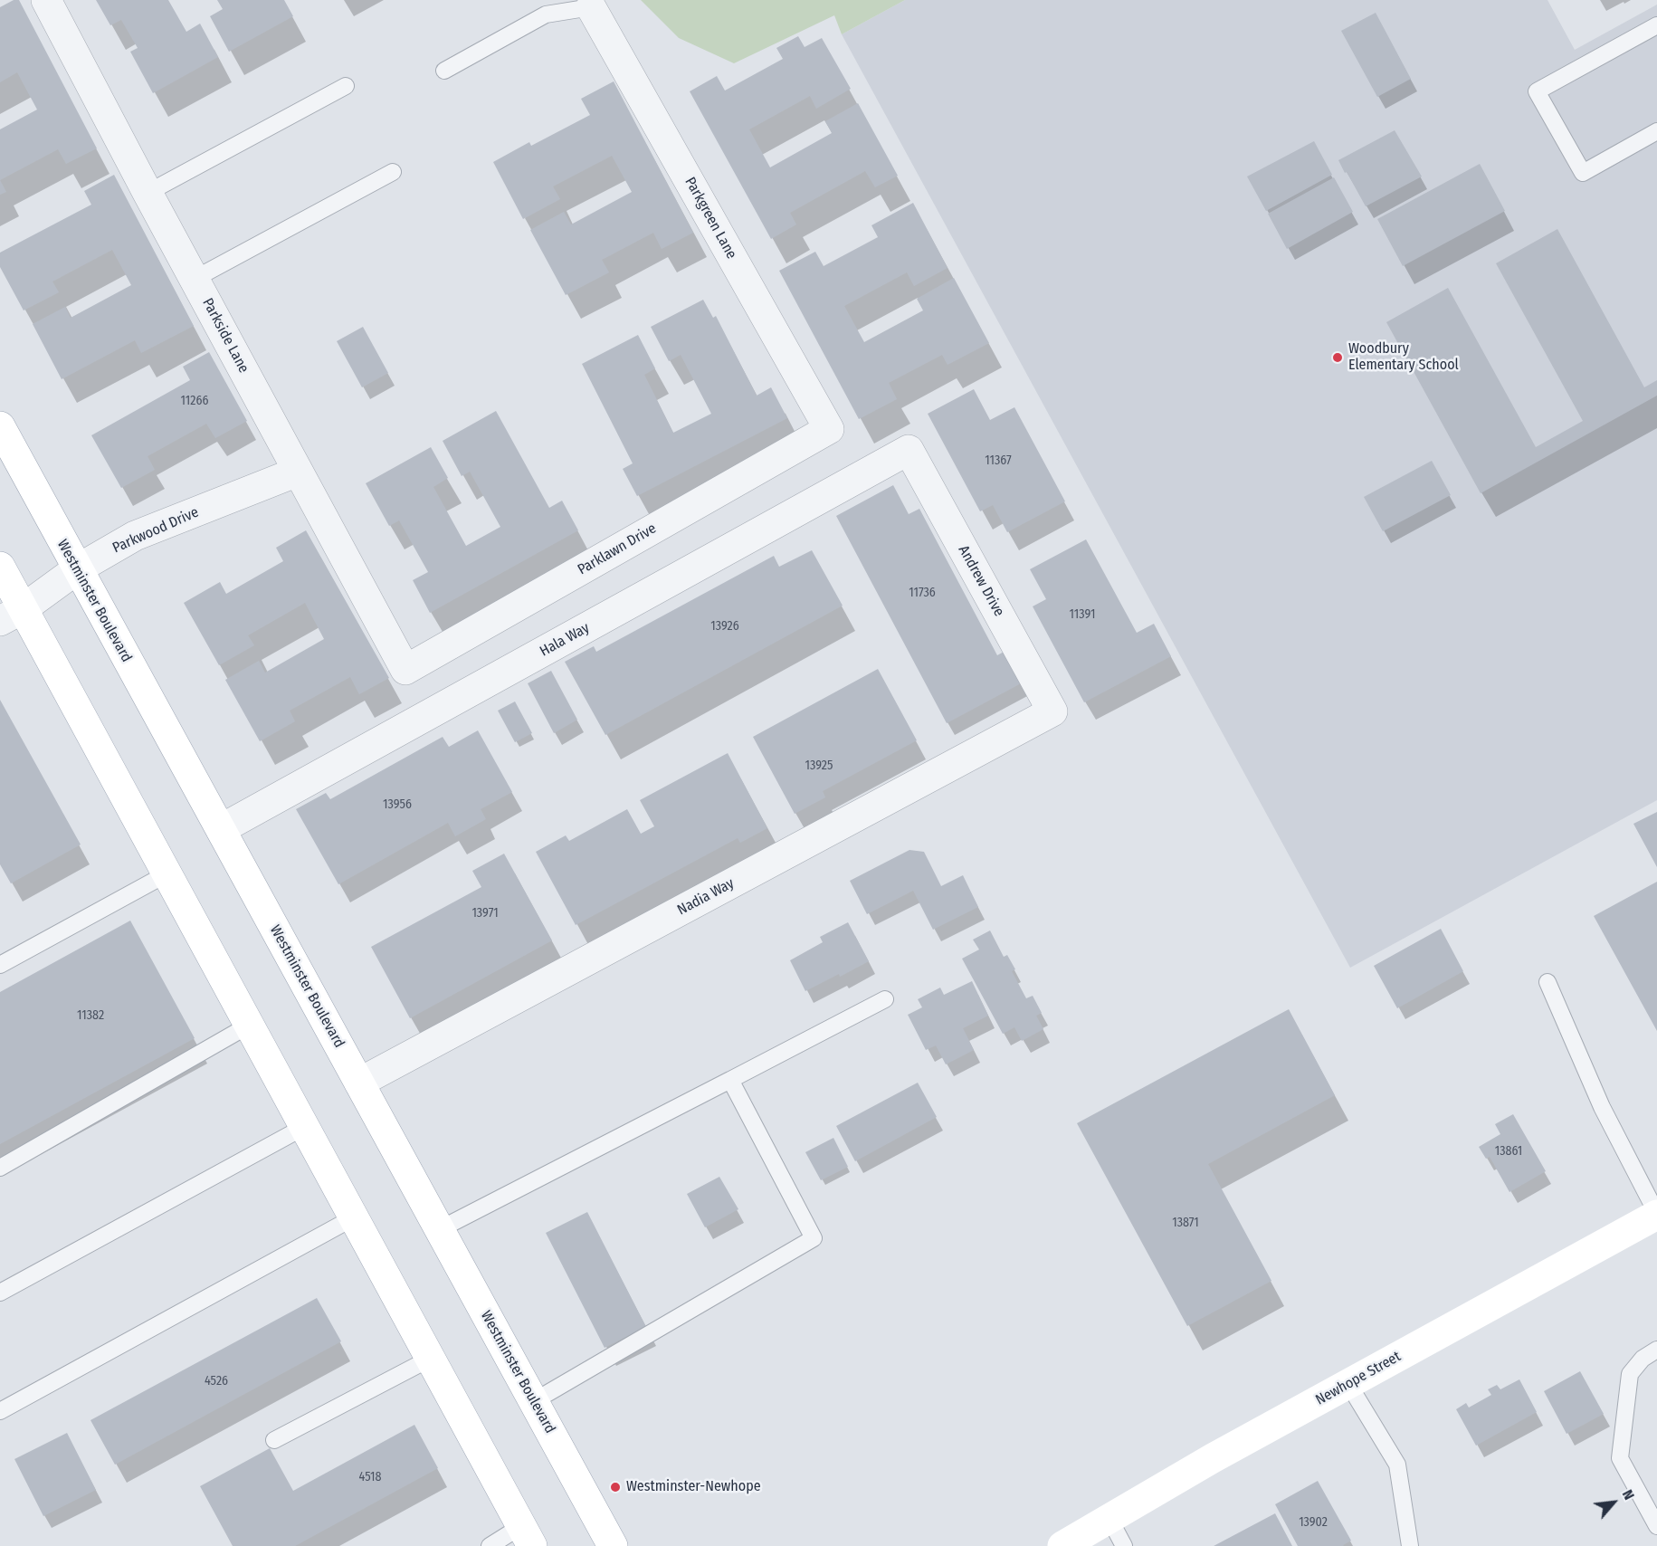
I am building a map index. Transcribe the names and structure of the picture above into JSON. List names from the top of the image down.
{
  "streets": {
    "main road": ["Westminster Boulevard", "Newhope Street"],
    "street": [
      "Parkgreen Lane",
      "Parkside Lane",
      "Parkwood Drive",
      "Parklawn Drive",
      "Andrew Drive",
      "Hala Way",
      "Nadia Way"
    ]
  },
  "crossings": [
    ["Parkgreen Lane", "Parklawn Drive"],
    ["Parkside Lane", "Parkwood Drive"],
    ["Parkside Lane", "Parklawn Drive"],
    ["Parkwood Drive", "Westminster Boulevard"],
    ["Andrew Drive", "Hala Way"],
    ["Andrew Drive", "Nadia Way"],
    ["Westminster Boulevard", "Hala Way"],
    ["Westminster Boulevard", "Nadia Way"]
  ],
  "places": ["Woodbury Elementary School", "Westminster-Newhope"],
  "house_numbers": [
    "11266",
    "11367",
    "11736",
    "11391",
    "13926",
    "13925",
    "13956",
    "13971",
    "11382",
    "13861",
    "13871",
    "4526",
    "4518",
    "13902"
  ],
  "north": "top right"
}
